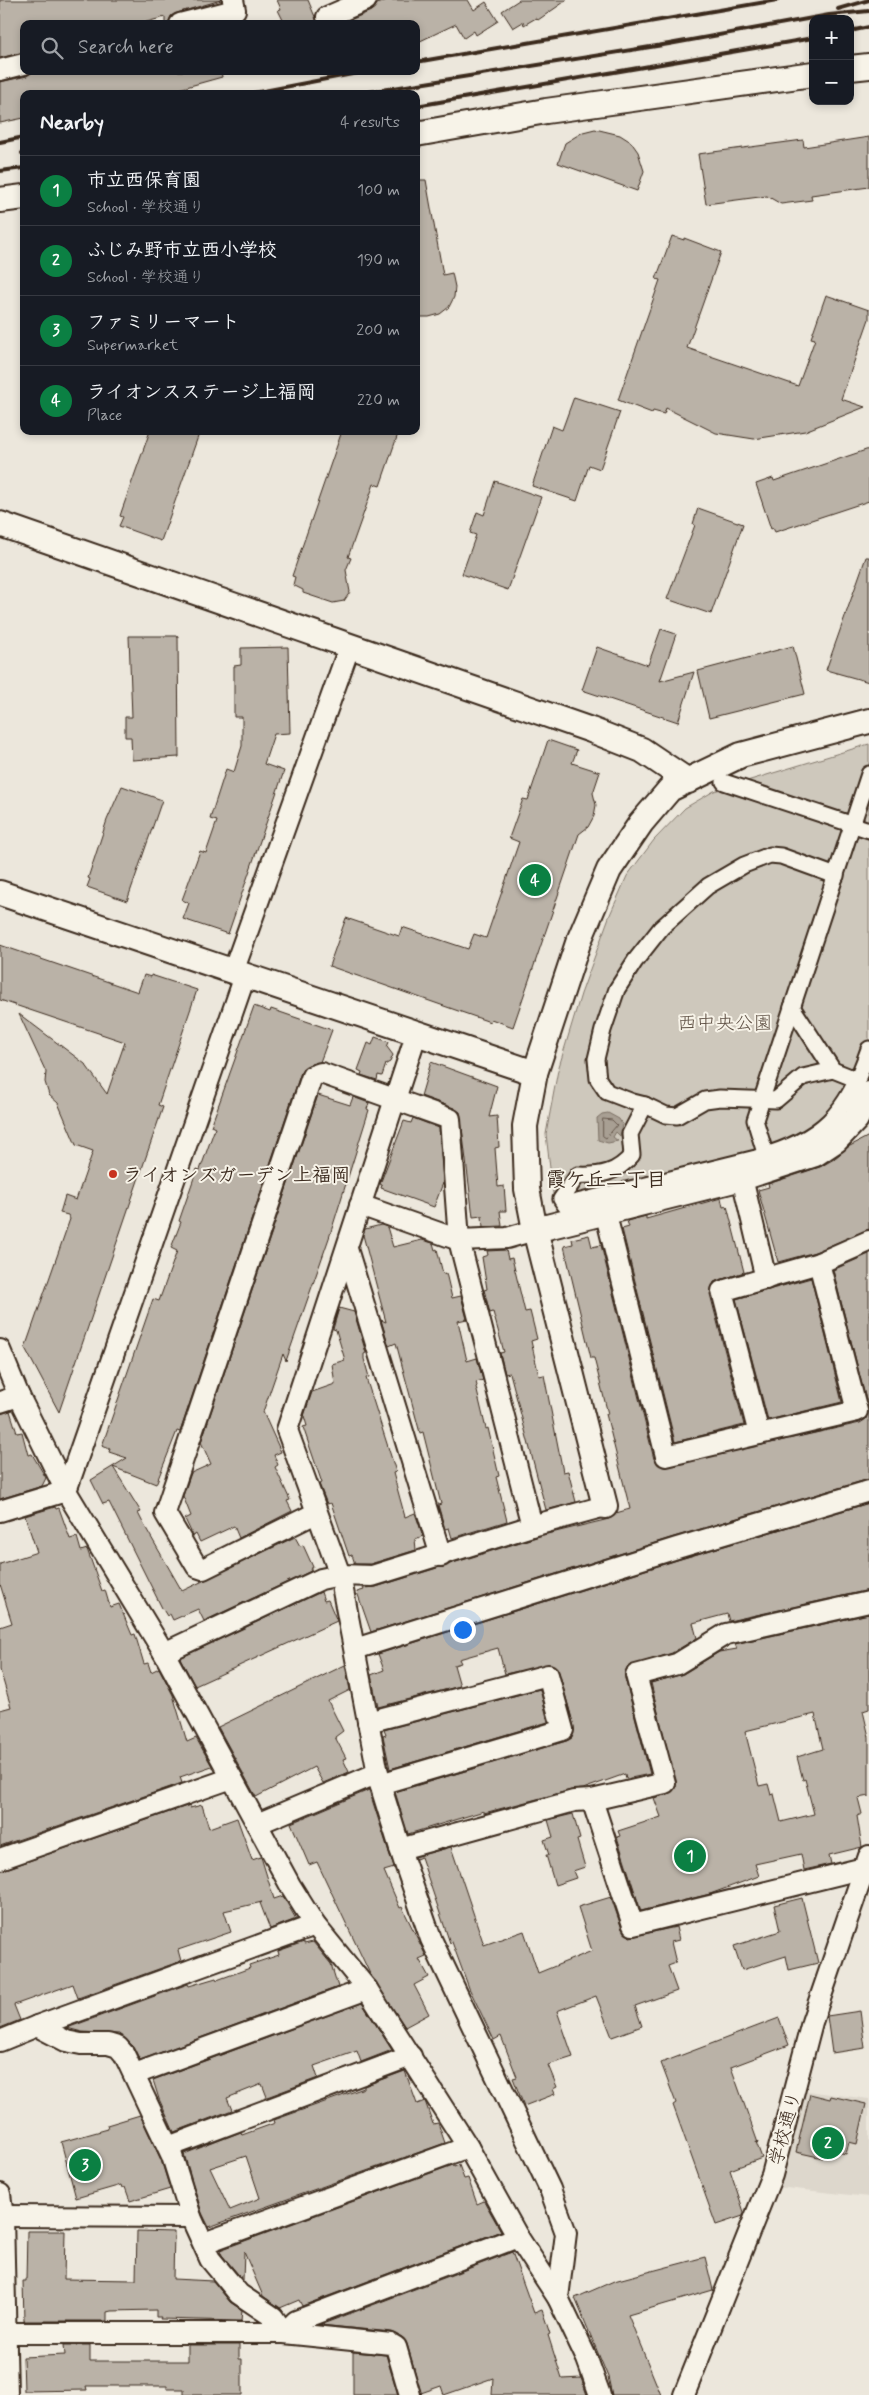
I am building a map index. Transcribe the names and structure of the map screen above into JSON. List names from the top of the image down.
{
  "streets": {
    "street": ["学校通り"]
  },
  "districts": ["霞ケ丘二丁目"],
  "parks": ["西中央公園"],
  "places": ["ライオンズガーデン上福岡"],
  "page": {
    "map_buttons": ["+", "−"],
    "search": "Search here",
    "heading": ["Nearby", "4 results"],
    "list": [
      {
        "mark": "1",
        "name": "市立西保育園",
        "note": "School · 学校通り",
        "value": "100 m"
      },
      {
        "mark": "2",
        "name": "ふじみ野市立西小学校",
        "note": "School · 学校通り",
        "value": "190 m"
      },
      {
        "mark": "3",
        "name": "ファミリーマート",
        "note": "Supermarket",
        "value": "200 m"
      },
      {
        "mark": "4",
        "name": "ライオンスステージ上福岡",
        "note": "Place",
        "value": "220 m"
      }
    ],
    "pins": [
      "4",
      "1",
      "2",
      "3"
    ]
  }
}
